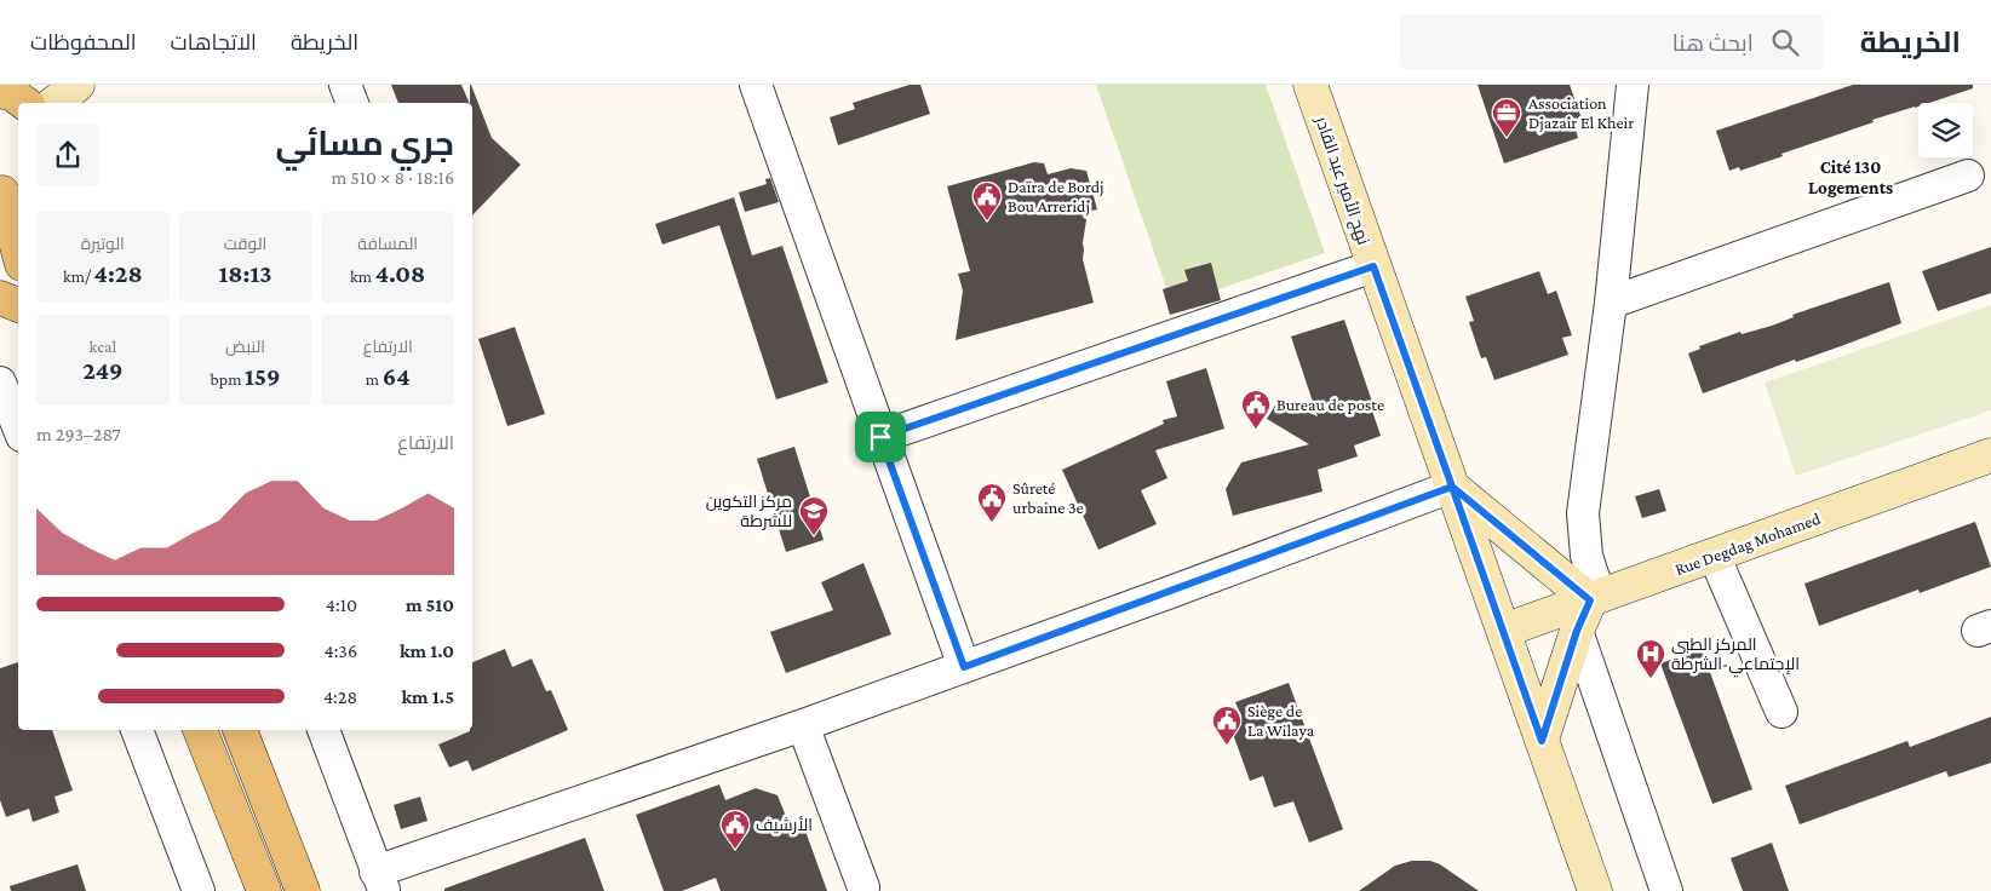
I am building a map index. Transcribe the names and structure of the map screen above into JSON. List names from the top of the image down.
{
  "streets": {
    "main road": ["نهج الأمير عبد القادر", "Rue Degdag Mohamed"]
  },
  "crossings": [
    ["نهج الأمير عبد القادر", "Rue Degdag Mohamed"]
  ],
  "districts": ["Cité 130 Logements"],
  "places": {
    "office": ["Association Djazair El Kheir"],
    "public building": [
      "Daïra de Bordj Bou Arreridj",
      "Bureau de poste",
      "Sûreté urbaine 3e",
      "Siège de La Wilaya",
      "الأرشيف"
    ],
    "school or university": ["مركز التكوين للشرطة"],
    "hospital": ["المركز الطبي الإجتماعي-الشرطة"]
  },
  "page": {
    "header": "الخريطة",
    "search": "ابحث هنا",
    "nav": ["الخريطة", "الاتجاهات", "المحفوظات"],
    "heading": ["جري مسائي", "18:16 · 8 × 510 m"],
    "stats": [
      ["المسافة", "4.08 km"],
      ["الوقت", "18:13"],
      ["الوتيرة", "4:28 /km"],
      ["الارتفاع", "64 m"],
      ["النبض", "159 bpm"],
      ["kcal", "249"]
    ],
    "chart": ["الارتفاع", "287–293 m"],
    "list": [
      {
        "name": "510 m",
        "note": "4:10"
      },
      {
        "name": "1.0 km",
        "note": "4:36"
      },
      {
        "name": "1.5 km",
        "note": "4:28"
      }
    ]
  }
}
